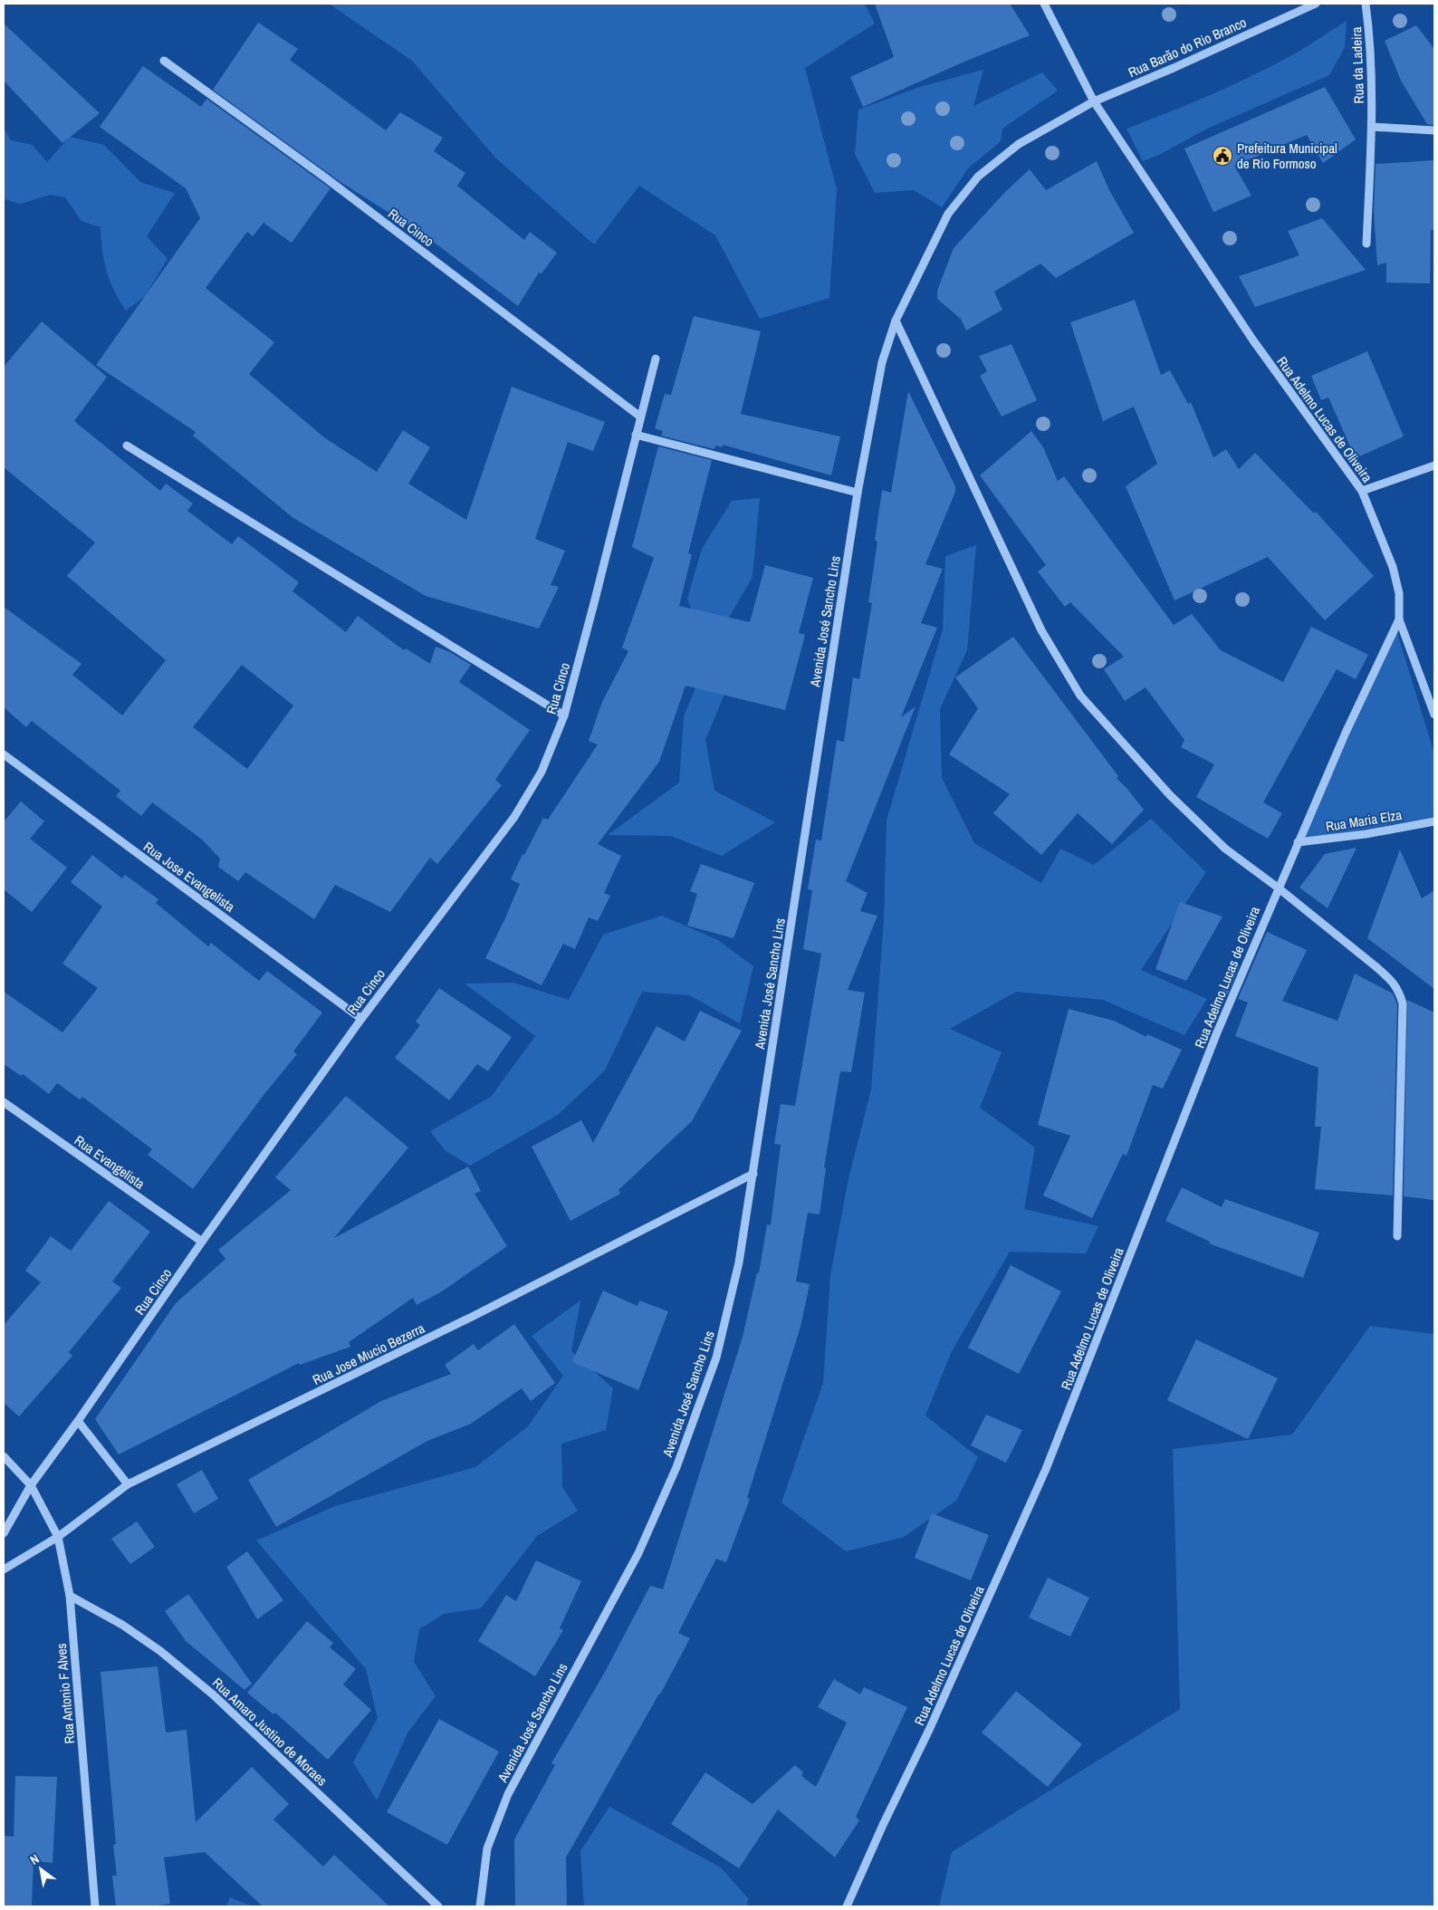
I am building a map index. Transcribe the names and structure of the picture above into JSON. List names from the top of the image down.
{
  "streets": {
    "street": [
      "Rua Barão do Rio Branco",
      "Rua da Ladeira",
      "Rua Cinco",
      "Rua Adelmo Lucas de Oliveira",
      "Avenida José Sancho Lins",
      "Rua Maria Elza",
      "Rua Jose Evangelista",
      "Rua Evangelista",
      "Rua Jose Mucio Bezerra",
      "Rua Antonio F Alves",
      "Rua Amaro Justino de Moraes"
    ]
  },
  "crossings": [
    ["Rua Barão do Rio Branco", "Rua Adelmo Lucas de Oliveira"],
    ["Rua Barão do Rio Branco", "Avenida José Sancho Lins"],
    ["Rua Cinco", "Rua Jose Evangelista"],
    ["Rua Cinco", "Rua Evangelista"],
    ["Rua Cinco", "Rua Antonio F Alves"],
    ["Rua Adelmo Lucas de Oliveira", "Avenida José Sancho Lins"],
    ["Rua Adelmo Lucas de Oliveira", "Rua Maria Elza"],
    ["Avenida José Sancho Lins", "Rua Jose Mucio Bezerra"],
    ["Rua Jose Mucio Bezerra", "Rua Antonio F Alves"],
    ["Rua Antonio F Alves", "Rua Amaro Justino de Moraes"]
  ],
  "places": {
    "public building": ["Prefeitura Municipal de Rio Formoso"]
  },
  "north": "top left"
}
